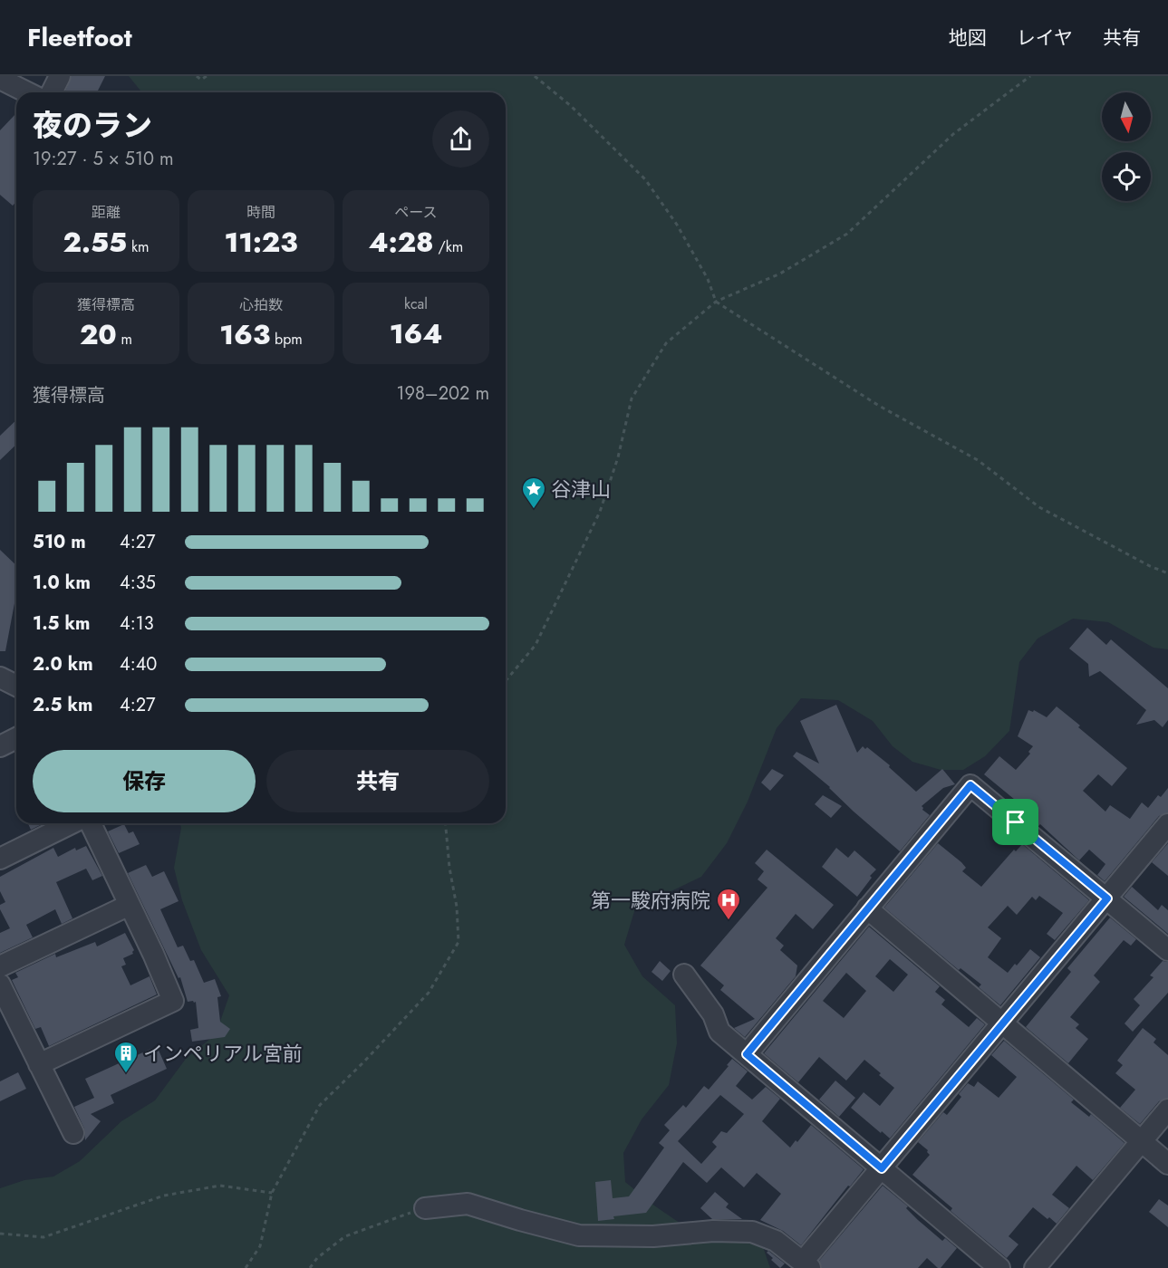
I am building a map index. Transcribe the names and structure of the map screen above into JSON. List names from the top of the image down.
{
  "places": {
    "place": ["谷津山"],
    "hospital": ["第一駿府病院"],
    "building": ["インペリアル宮前"]
  },
  "north": "bottom",
  "page": {
    "header": "Fleetfoot",
    "nav": ["地図", "レイヤ", "共有"],
    "heading": ["夜のラン", "19:27 · 5 × 510 m"],
    "stats": [
      ["距離", "2.55 km"],
      ["時間", "11:23"],
      ["ペース", "4:28 /km"],
      ["獲得標高", "20 m"],
      ["心拍数", "163 bpm"],
      ["kcal", "164"]
    ],
    "chart": ["獲得標高", "198–202 m"],
    "list": [
      {
        "name": "510 m",
        "note": "4:27"
      },
      {
        "name": "1.0 km",
        "note": "4:35"
      },
      {
        "name": "1.5 km",
        "note": "4:13"
      },
      {
        "name": "2.0 km",
        "note": "4:40"
      },
      {
        "name": "2.5 km",
        "note": "4:27"
      }
    ],
    "buttons": ["保存", "共有"]
  }
}
